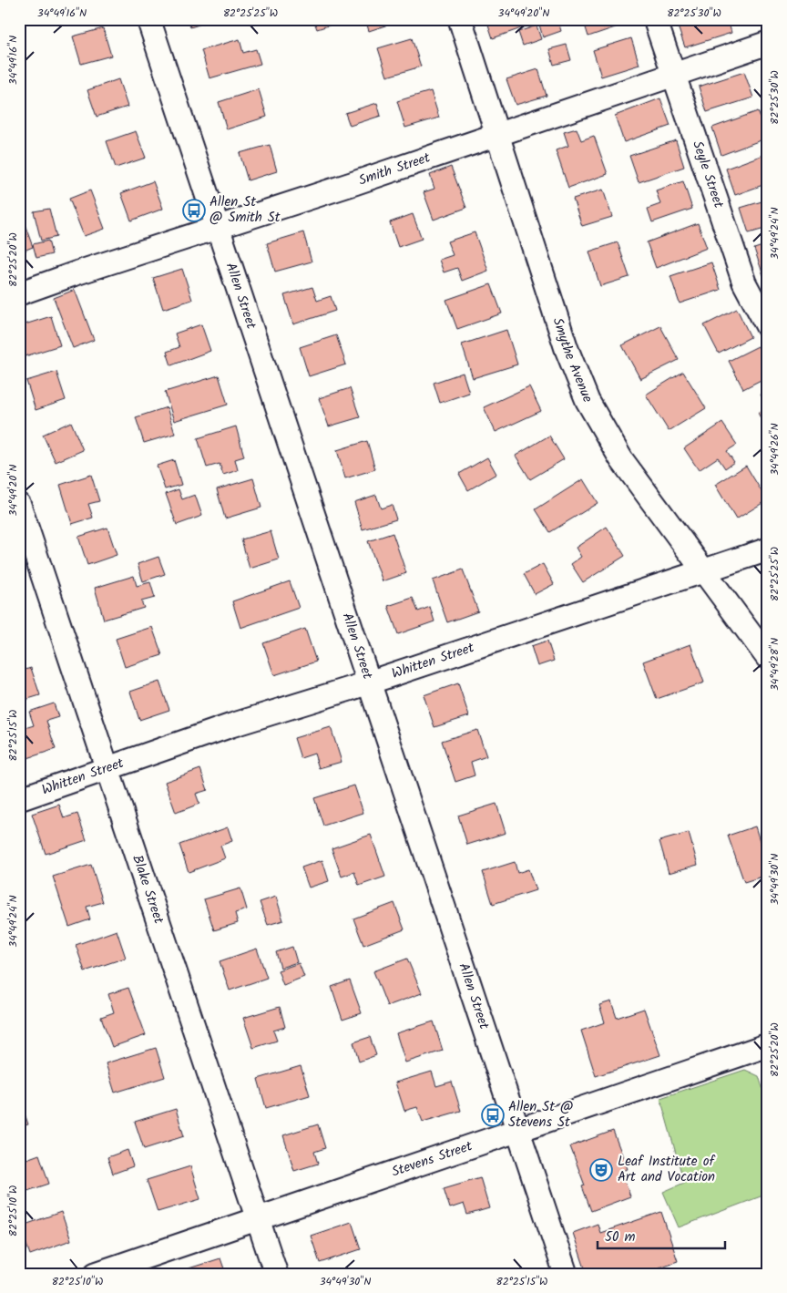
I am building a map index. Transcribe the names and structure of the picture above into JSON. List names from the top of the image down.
{
  "streets": {
    "street": [
      "Smith Street",
      "Seyle Street",
      "Allen Street",
      "Smythe Avenue",
      "Whitten Street",
      "Blake Street",
      "Stevens Street"
    ]
  },
  "crossings": [
    ["Smith Street", "Seyle Street"],
    ["Smith Street", "Allen Street"],
    ["Smith Street", "Smythe Avenue"],
    ["Allen Street", "Whitten Street"],
    ["Allen Street", "Stevens Street"],
    ["Smythe Avenue", "Whitten Street"],
    ["Whitten Street", "Blake Street"],
    ["Blake Street", "Stevens Street"]
  ],
  "places": {
    "bus stop": ["Allen St @ Smith St", "Allen St @ Stevens St"],
    "theatre": ["Leaf Institute of Art and Vocation"]
  },
  "scale_bar": "50 m",
  "coordinates": [
    "34°49'16\"N",
    "82°25'25\"W",
    "34°49'20\"N",
    "82°25'30\"W",
    "34°49'24\"N",
    "82°25'20\"W",
    "34°49'26\"N",
    "34°49'28\"N",
    "82°25'15\"W",
    "34°49'30\"N",
    "82°25'10\"W"
  ]
}
